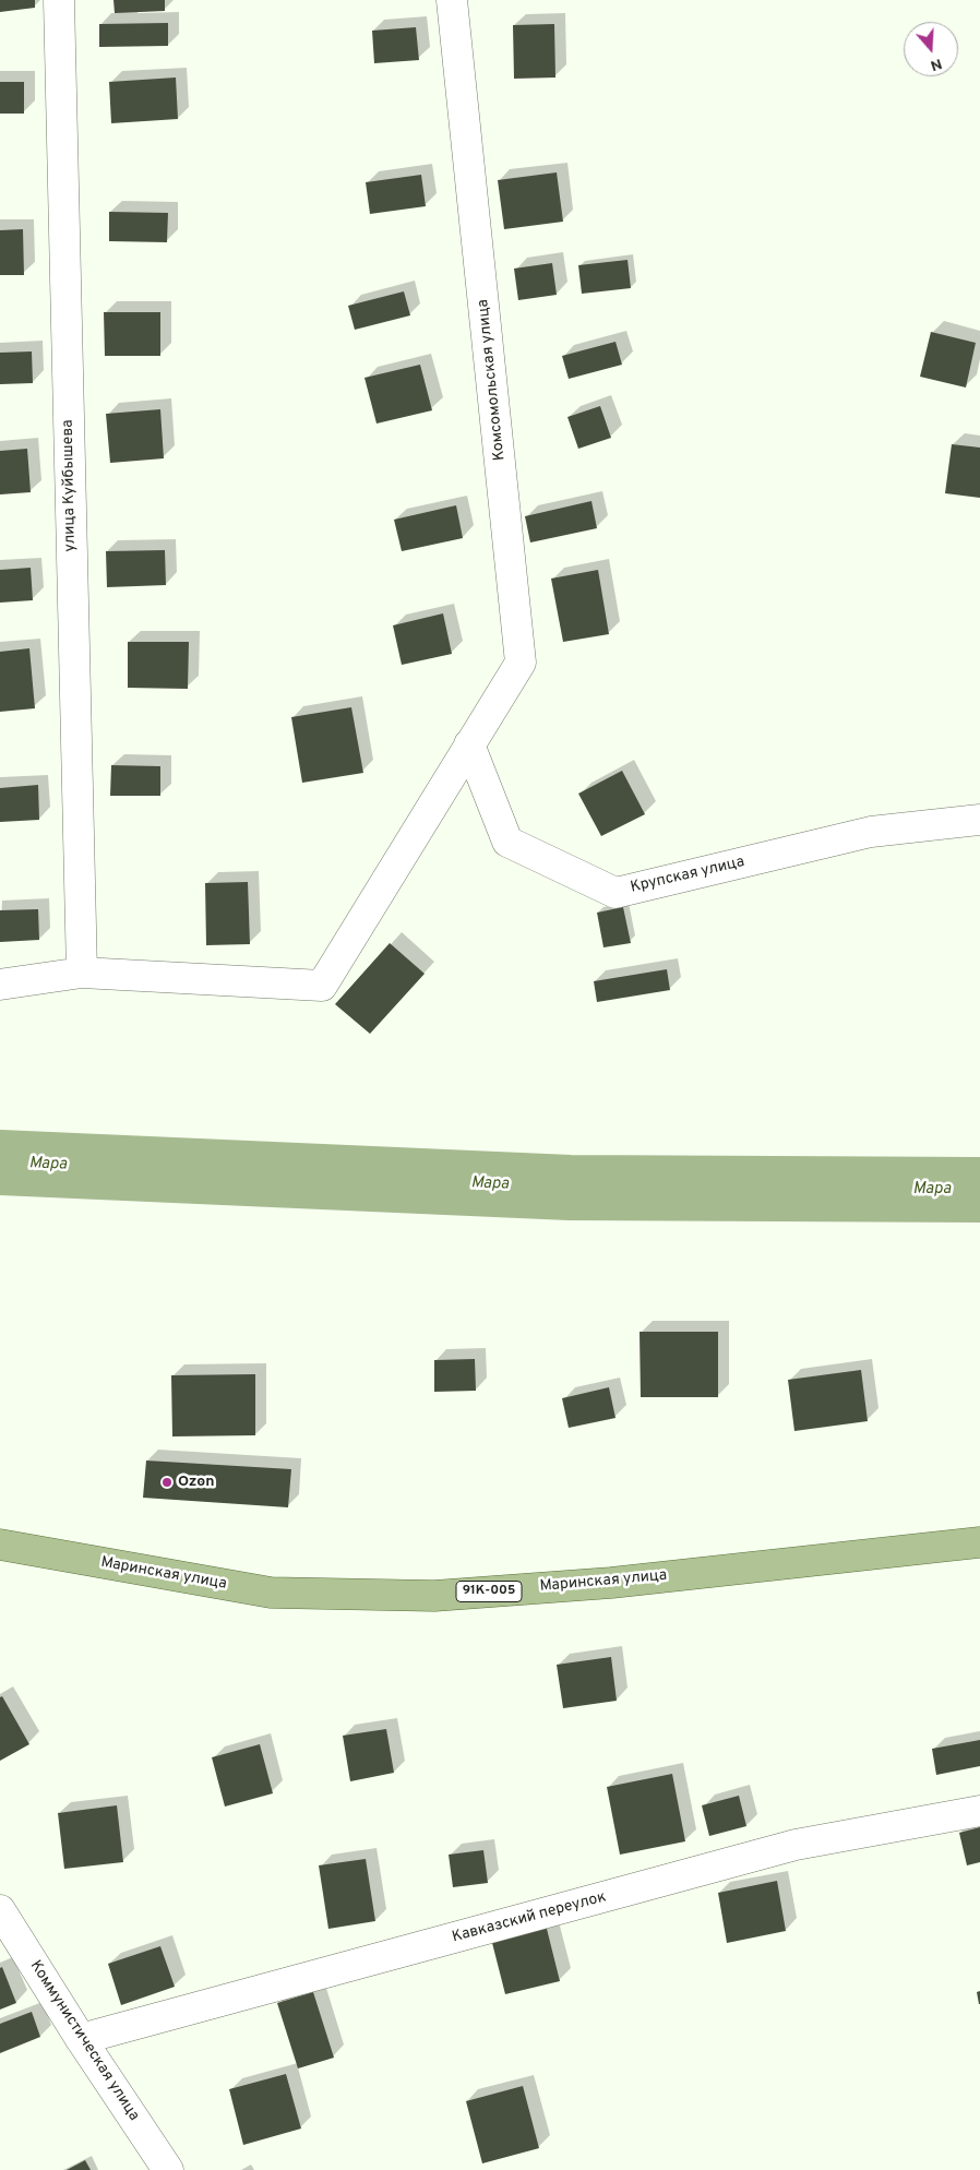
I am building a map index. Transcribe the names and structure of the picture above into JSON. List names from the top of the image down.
{
  "streets": {
    "main road": ["Маринская улица", "91К-005"],
    "street": [
      "Комсомольская улица",
      "улица Куйбышева",
      "Крупская улица",
      "Кавказский переулок",
      "Коммунистическая улица"
    ]
  },
  "crossings": [
    ["Комсомольская улица", "улица Куйбышева"],
    ["Комсомольская улица", "Крупская улица"],
    ["Кавказский переулок", "Коммунистическая улица"]
  ],
  "water": ["Мара"],
  "places": ["Ozon"],
  "north": "bottom"
}
